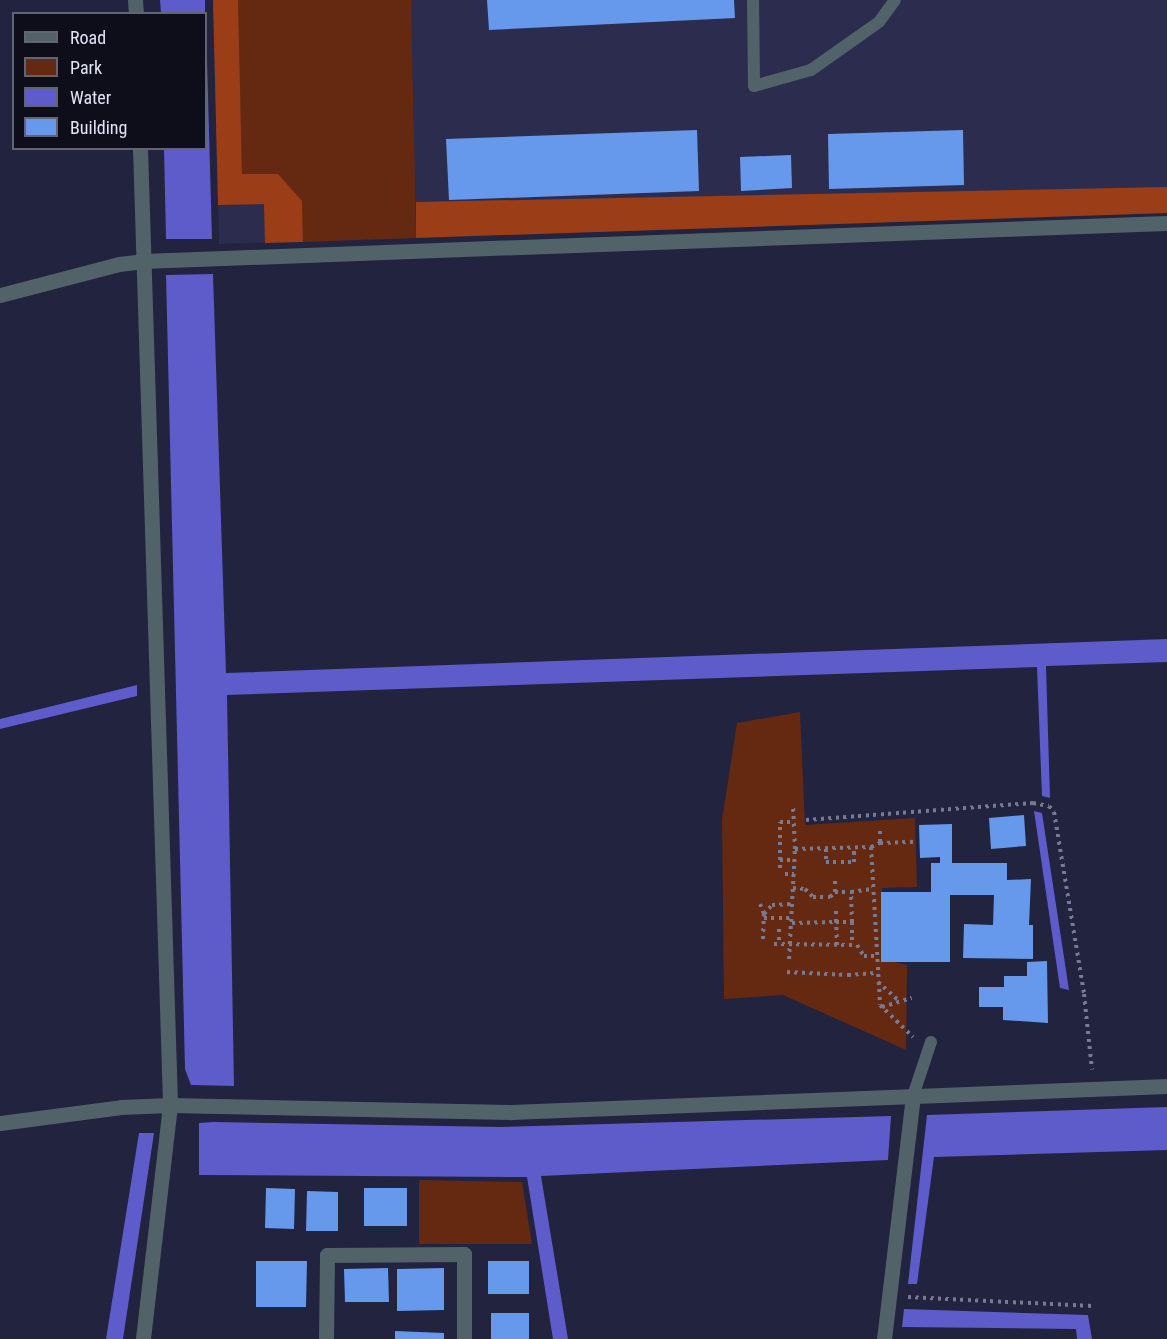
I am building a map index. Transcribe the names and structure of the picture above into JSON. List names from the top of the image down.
{
  "legend": [
    "Road",
    "Park",
    "Water",
    "Building"
  ]
}
